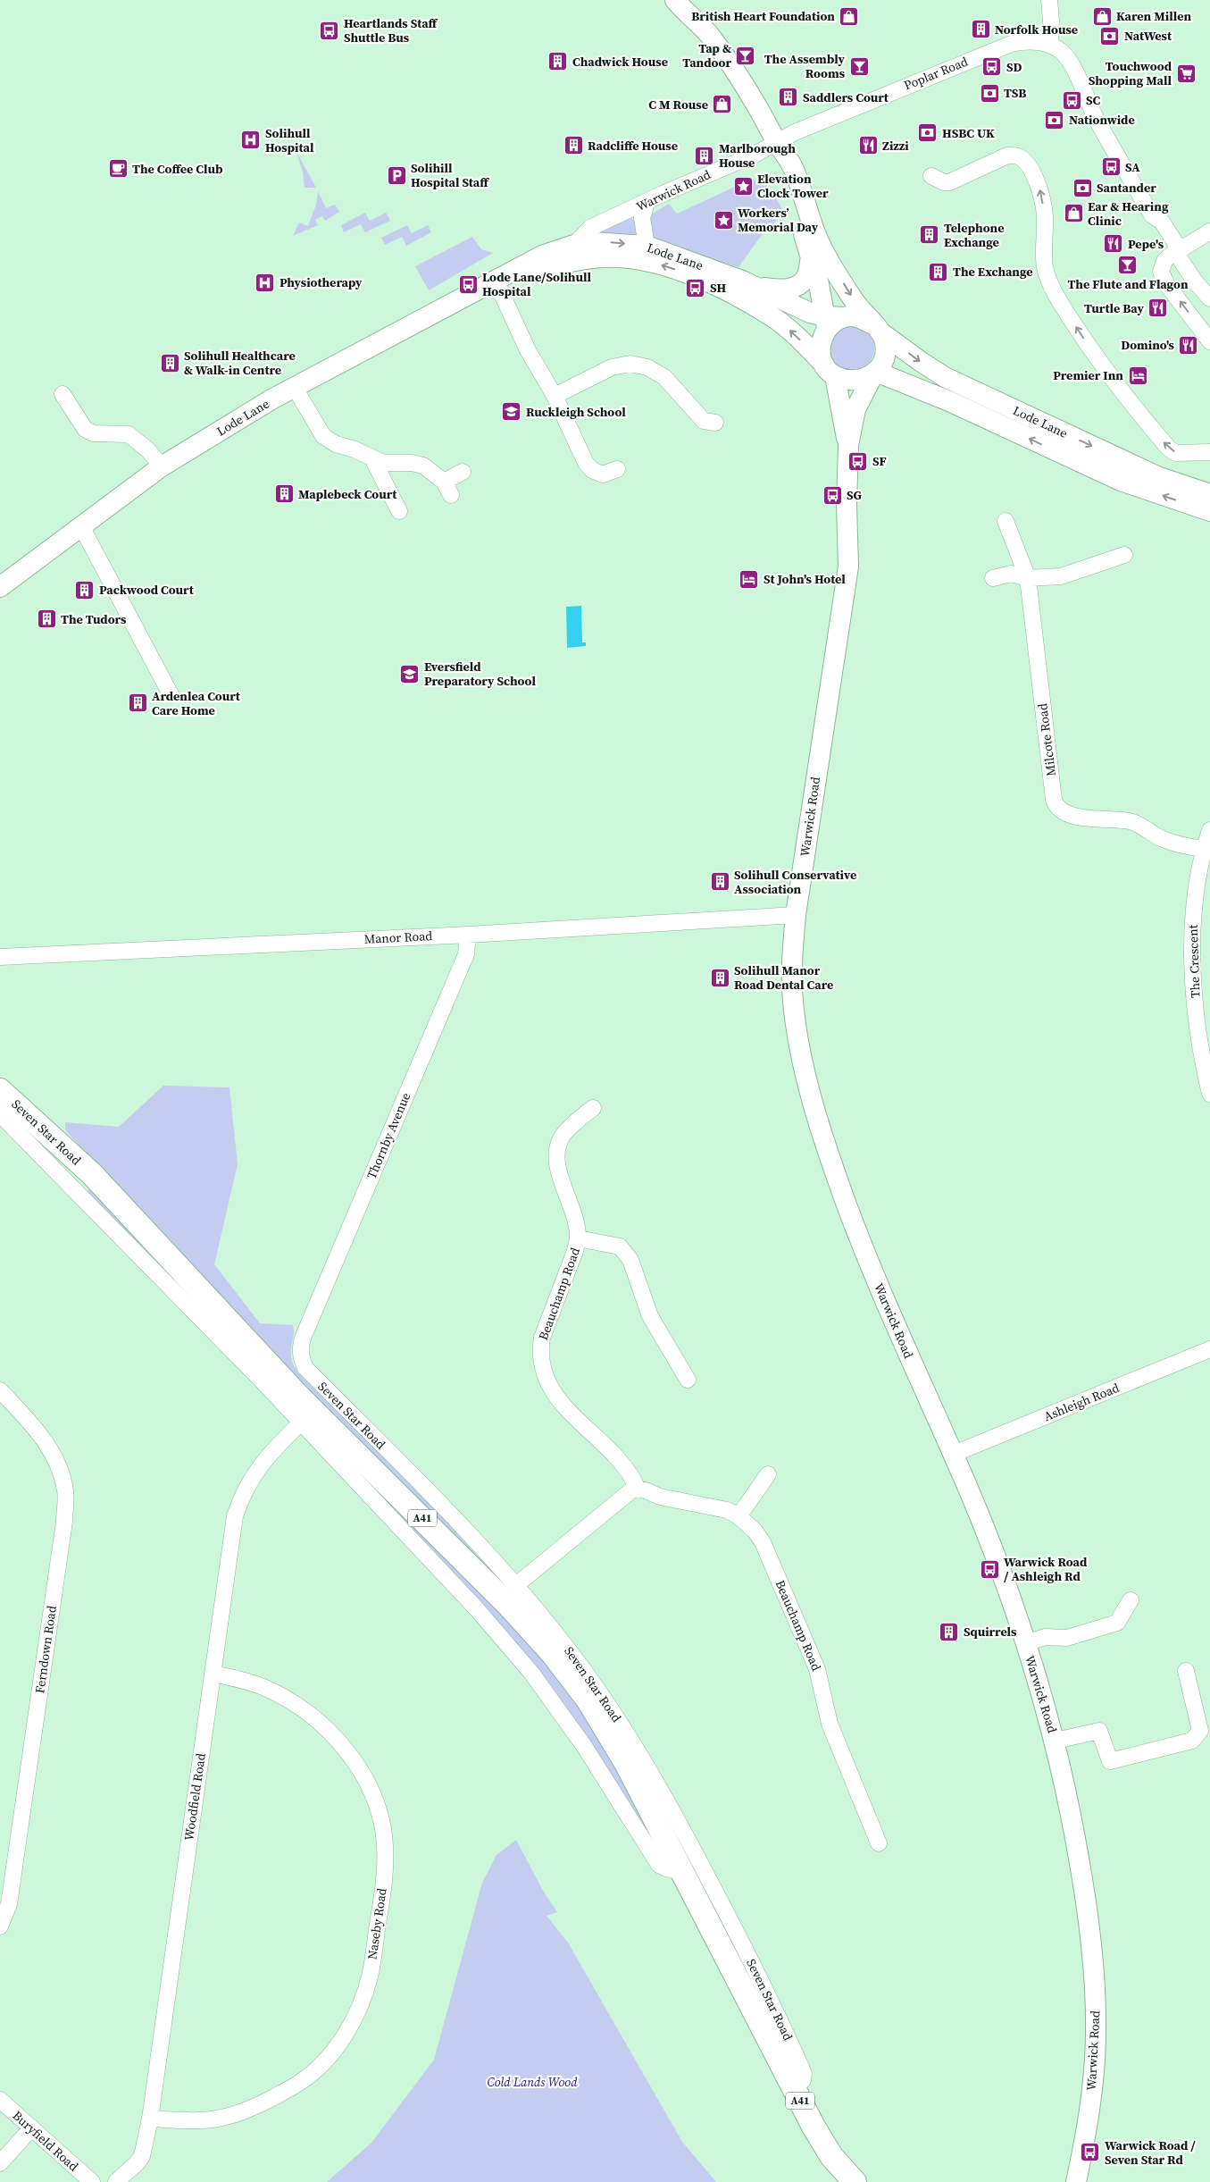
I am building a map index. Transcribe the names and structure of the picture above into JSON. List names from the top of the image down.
{
  "streets": {
    "highway": ["Seven Star Road", "A41"],
    "main road": ["Warwick Road", "Lode Lane"],
    "street": [
      "Poplar Road",
      "Milcote Road",
      "Manor Road",
      "The Crescent",
      "Thornby Avenue",
      "Beauchamp Road",
      "Ashleigh Road",
      "Ferndown Road",
      "Woodfield Road",
      "Naseby Road",
      "Buryfield Road"
    ]
  },
  "crossings": [
    ["Poplar Road", "Warwick Road"],
    ["Warwick Road", "Lode Lane"],
    ["Warwick Road", "Manor Road"],
    ["Warwick Road", "Ashleigh Road"],
    ["Milcote Road", "The Crescent"],
    ["Manor Road", "Thornby Avenue"],
    ["Seven Star Road", "Thornby Avenue"],
    ["Seven Star Road", "Woodfield Road"],
    ["Woodfield Road", "Naseby Road"]
  ],
  "parks": ["Cold Lands Wood"],
  "places": {
    "shop": [
      "British Heart Foundation",
      "Karen Millen",
      "C M Rouse",
      "Ear & Hearing Clinic"
    ],
    "building": [
      "Norfolk House",
      "Chadwick House",
      "Saddlers Court",
      "Radcliffe House",
      "Marlborough House",
      "Telephone Exchange",
      "The Exchange",
      "Solihull Healthcare & Walk-in Centre",
      "Maplebeck Court",
      "Packwood Court",
      "The Tudors",
      "Ardenlea Court Care Home",
      "Solihull Conservative Association",
      "Solihull Manor Road Dental Care",
      "Squirrels"
    ],
    "bus stop": [
      "Heartlands Staff Shuttle Bus",
      "SD",
      "SC",
      "SA",
      "Lode Lane/Solihull Hospital",
      "SH",
      "SF",
      "SG",
      "Warwick Road / Ashleigh Rd",
      "Warwick Road / Seven Star Rd"
    ],
    "bank": [
      "NatWest",
      "TSB",
      "Nationwide",
      "HSBC UK",
      "Santander"
    ],
    "bar": ["Tap & Tandoor", "The Assembly Rooms", "The Flute and Flagon"],
    "supermarket": ["Touchwood Shopping Mall"],
    "hospital": ["Solihull Hospital", "Physiotherapy"],
    "restaurant": [
      "Zizzi",
      "Pepe's",
      "Turtle Bay",
      "Domino's"
    ],
    "cafe": ["The Coffee Club"],
    "parking": ["Solihill Hospital Staff"],
    "place": ["Elevation Clock Tower", "Workers’ Memorial Day"],
    "hotel": ["Premier Inn", "St John's Hotel"],
    "school or university": ["Ruckleigh School", "Eversfield Preparatory School"]
  }
}
